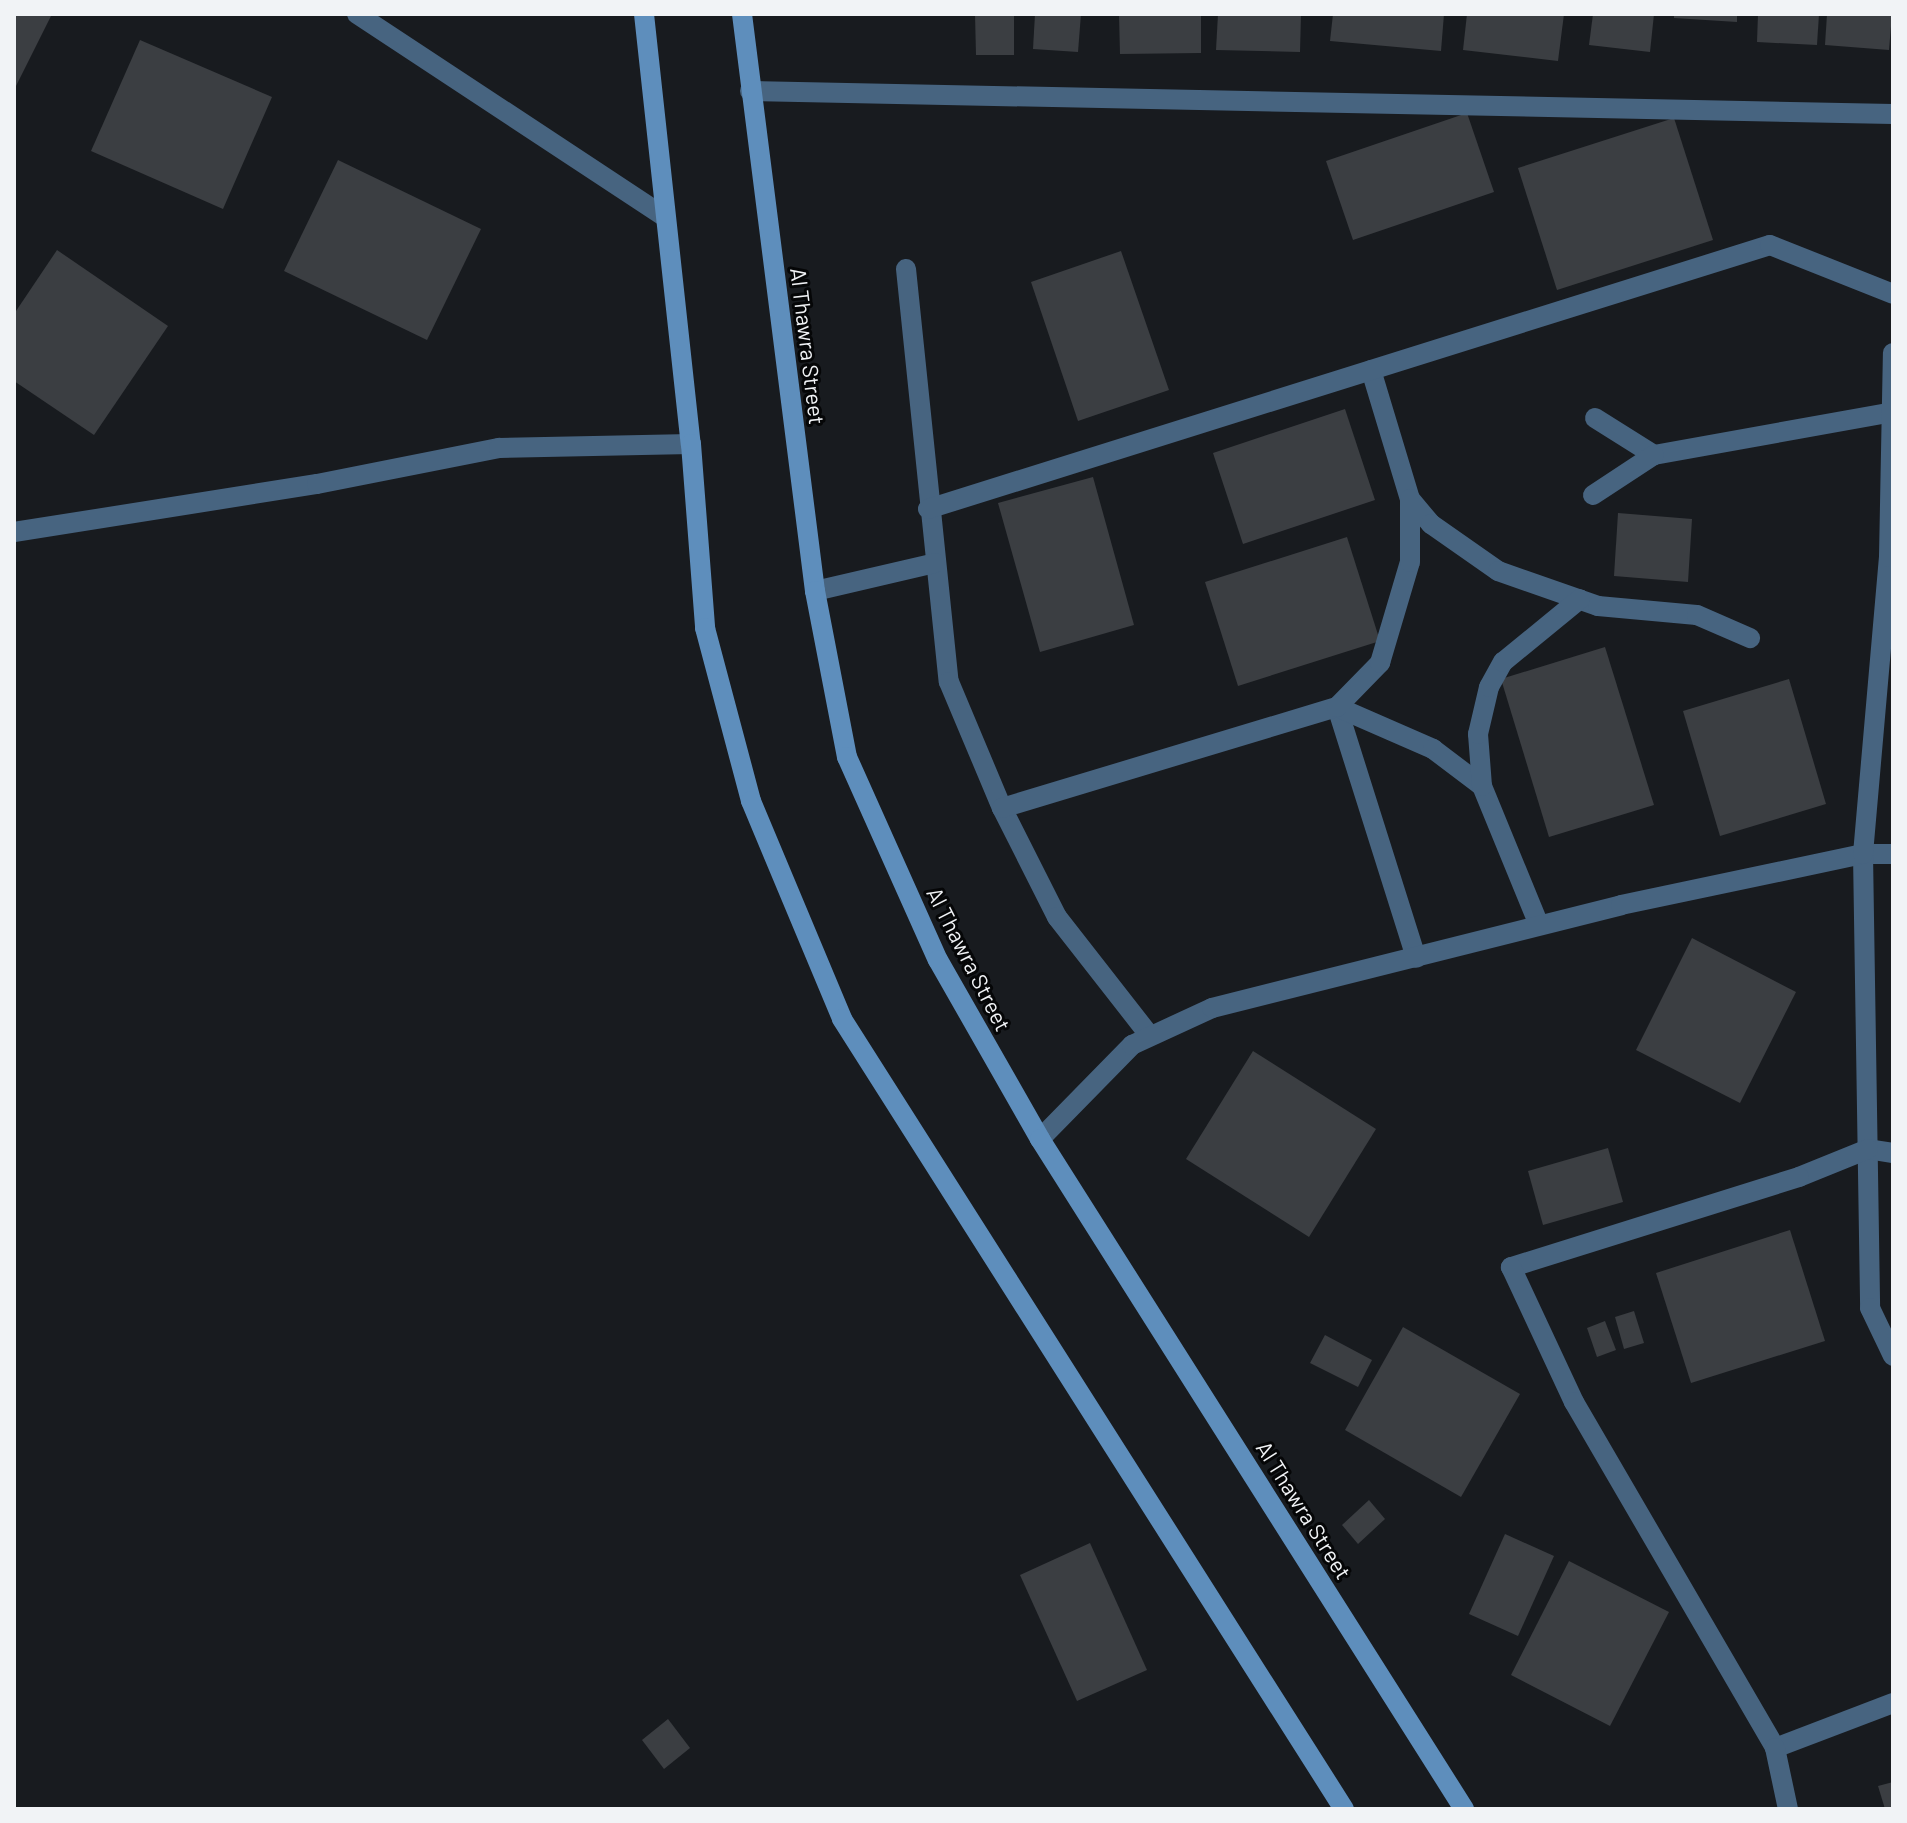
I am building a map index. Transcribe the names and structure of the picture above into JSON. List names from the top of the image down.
{
  "streets": {
    "main road": ["Al Thawra Street"]
  }
}
